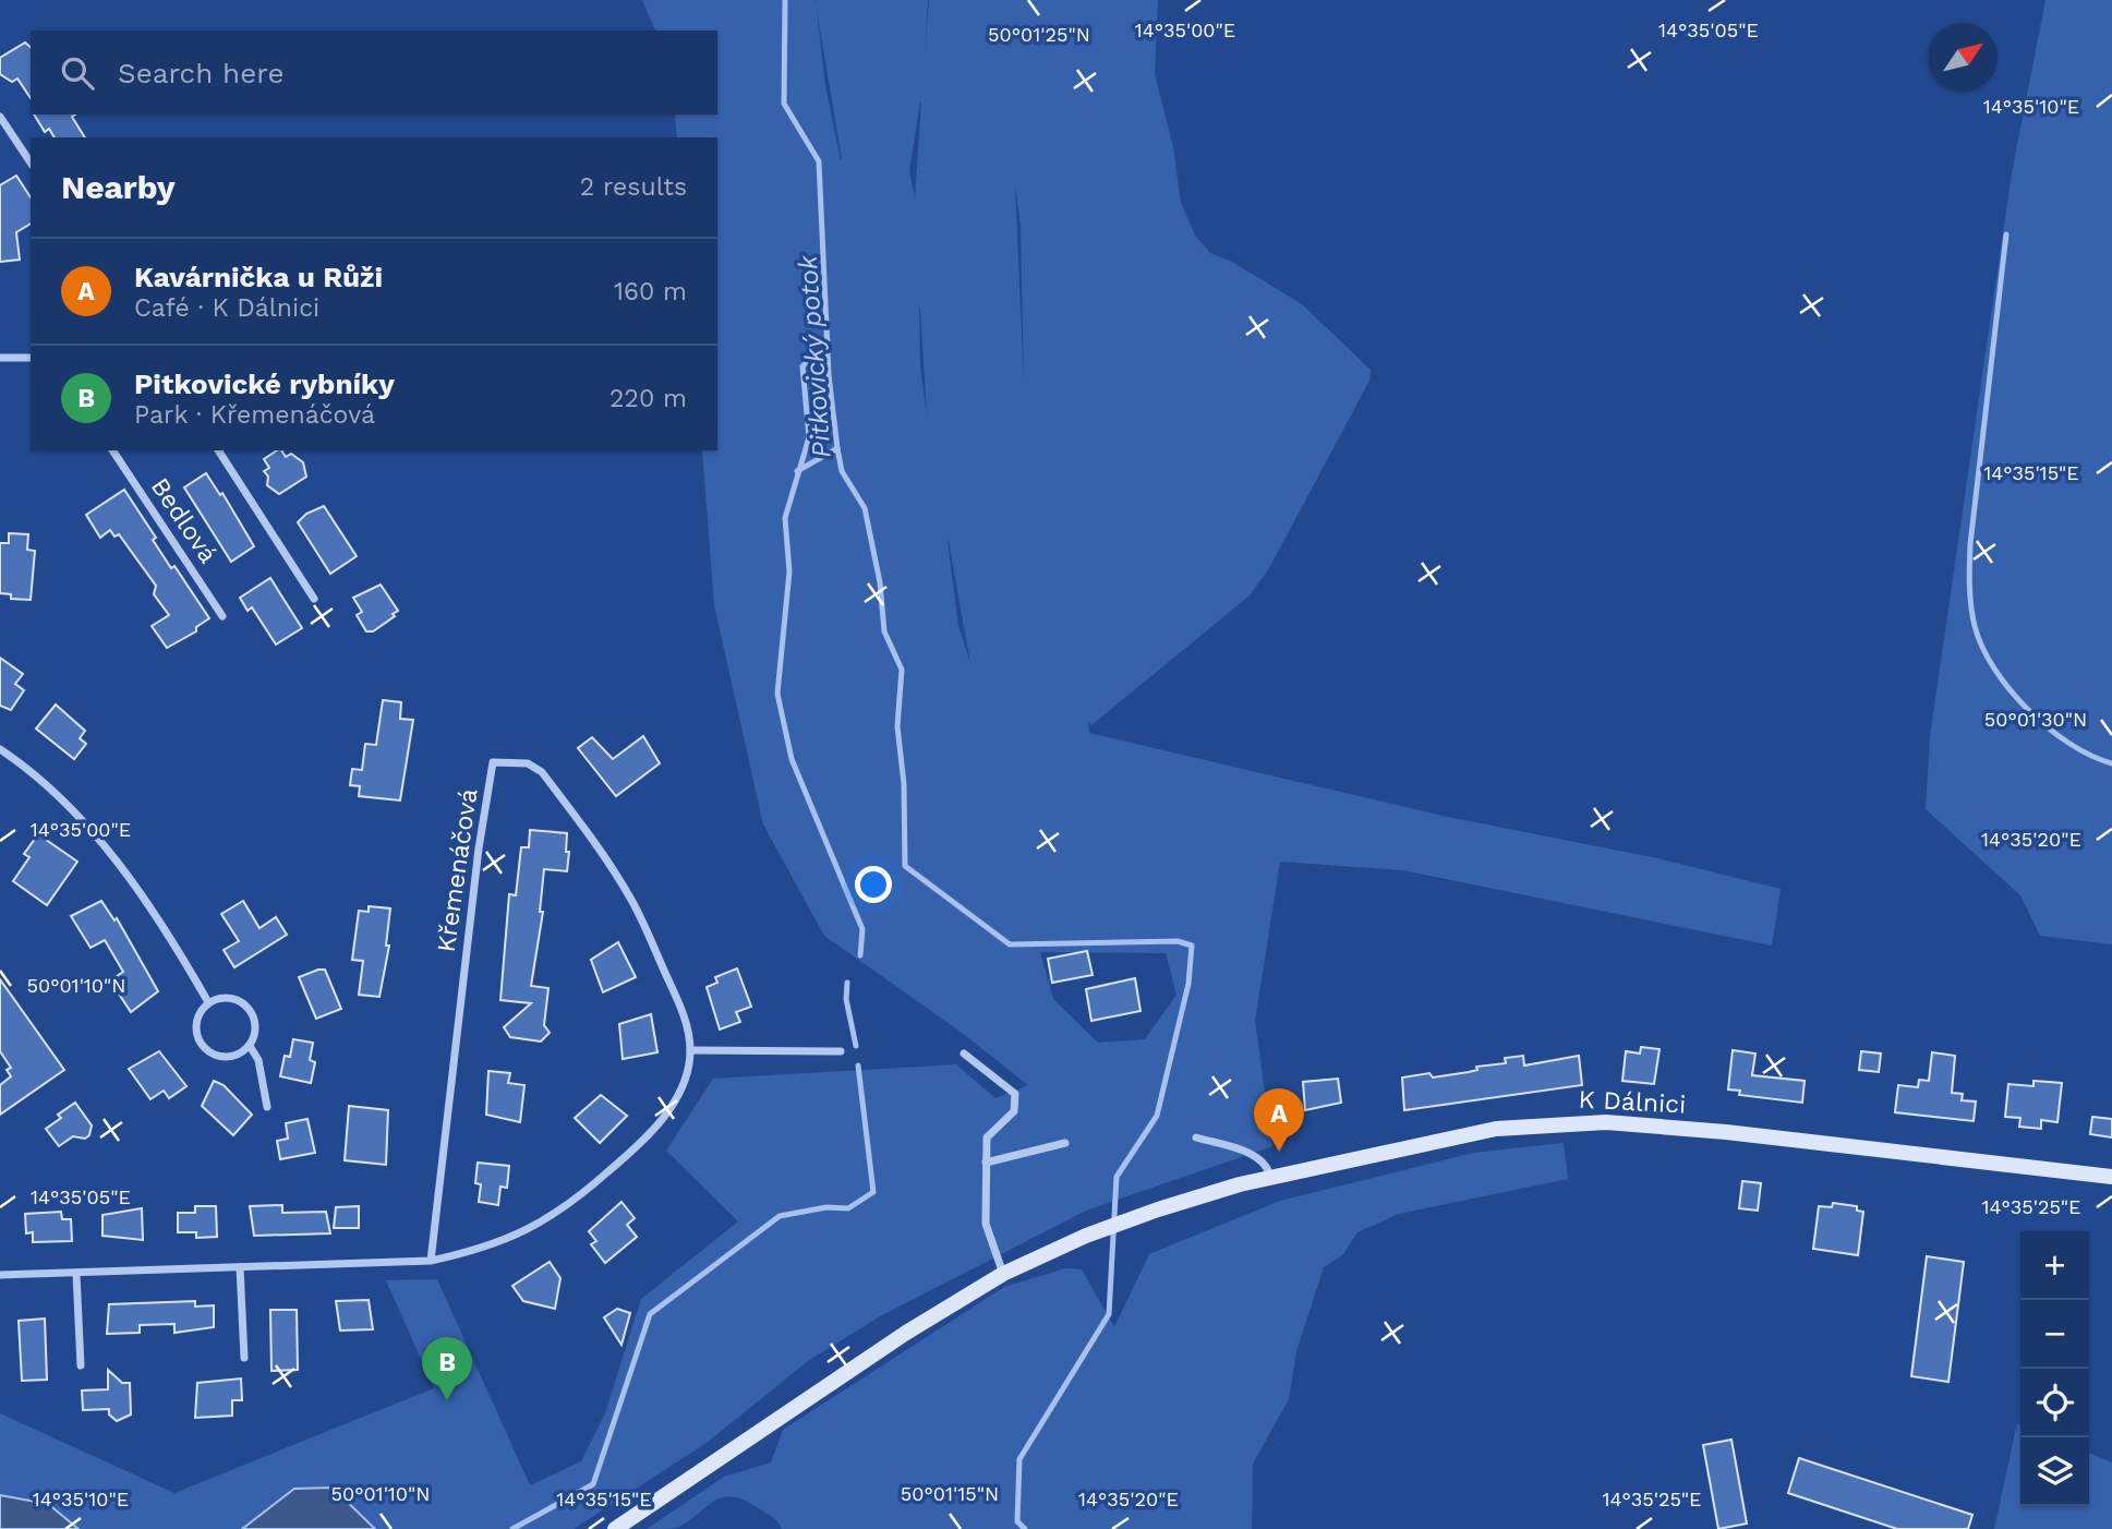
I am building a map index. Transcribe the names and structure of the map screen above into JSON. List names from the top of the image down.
{
  "streets": {
    "street": ["Bedlová", "Křemenáčová", "K Dálnici"]
  },
  "water": ["Pitkovický potok"],
  "north": "top right",
  "page": {
    "search": "Search here",
    "heading": ["Nearby", "2 results"],
    "list": [
      {
        "mark": "A",
        "name": "Kavárnička u Růži",
        "note": "Café · K Dálnici",
        "value": "160 m"
      },
      {
        "mark": "B",
        "name": "Pitkovické rybníky",
        "note": "Park · Křemenáčová",
        "value": "220 m"
      }
    ],
    "pins": ["A", "B"],
    "map_buttons": ["+", "−"]
  },
  "coordinates": [
    "14°35'00\"E",
    "14°35'05\"E",
    "50°01'25\"N",
    "14°35'10\"E",
    "14°35'15\"E",
    "50°01'30\"N",
    "14°35'20\"E",
    "50°01'10\"N",
    "14°35'25\"E",
    "50°01'15\"N"
  ]
}
